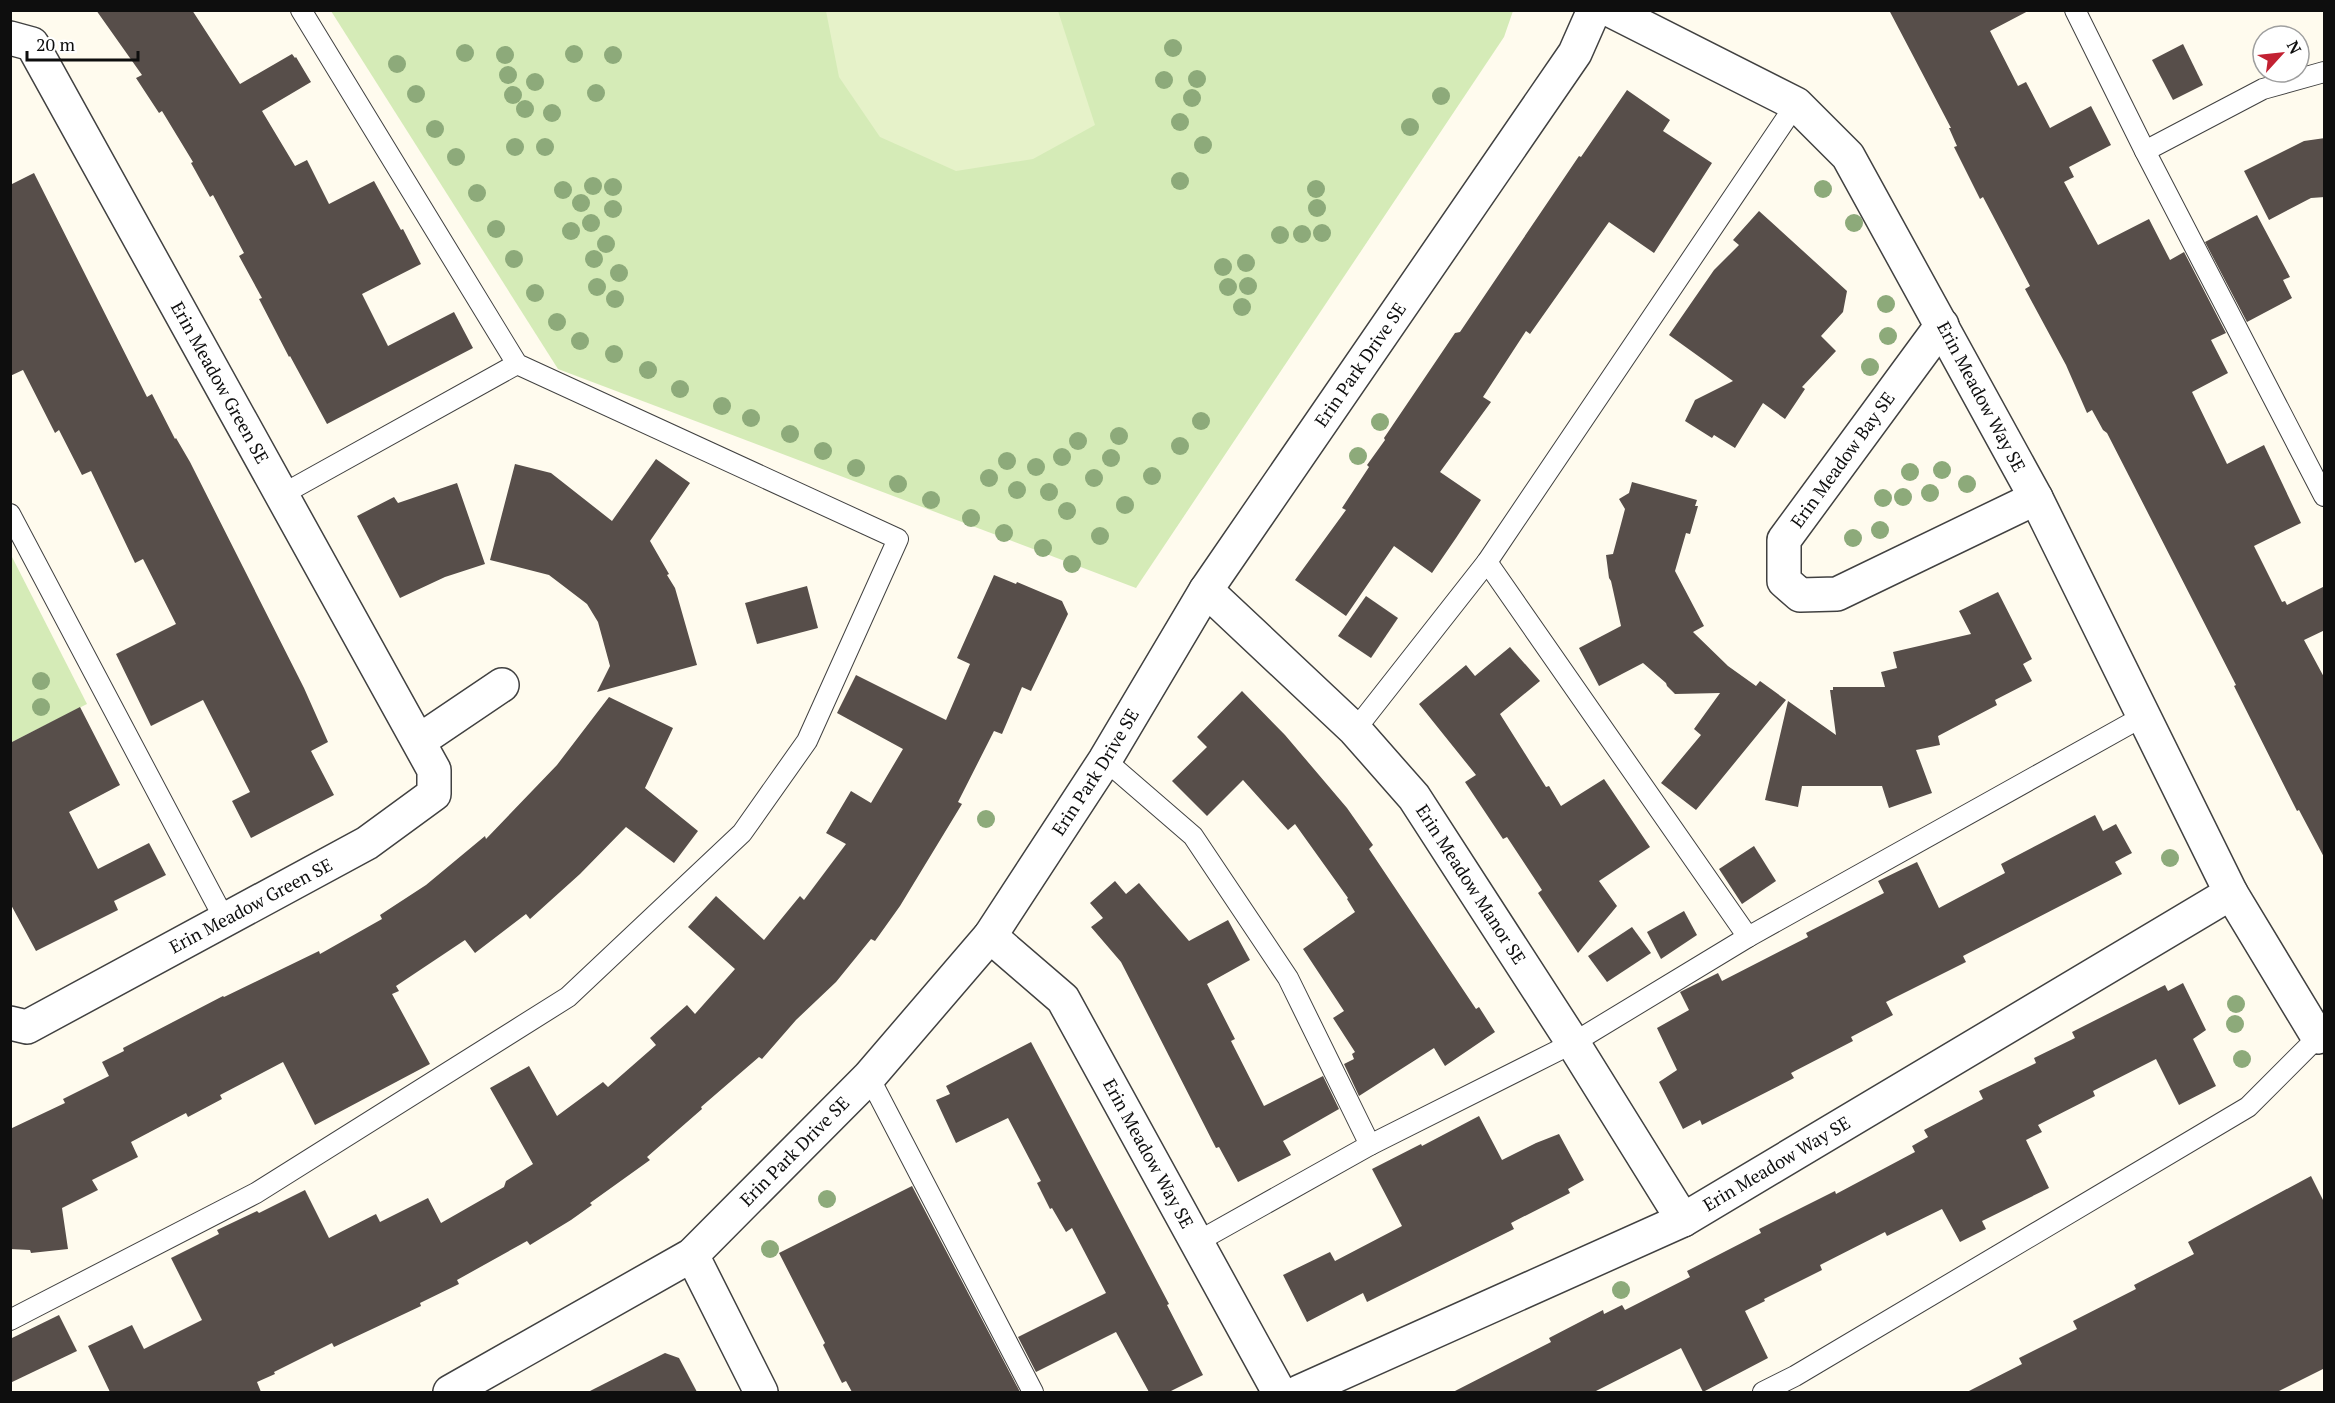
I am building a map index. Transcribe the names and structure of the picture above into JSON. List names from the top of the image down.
{
  "streets": {
    "street": [
      "Erin Park Drive SE",
      "Erin Meadow Green SE",
      "Erin Meadow Way SE",
      "Erin Meadow Bay SE",
      "Erin Meadow Manor SE"
    ]
  },
  "crossings": [
    ["Erin Park Drive SE", "Erin Meadow Way SE"],
    ["Erin Park Drive SE", "Erin Meadow Manor SE"],
    ["Erin Meadow Way SE", "Erin Meadow Bay SE"],
    ["Erin Meadow Way SE", "Erin Meadow Manor SE"]
  ],
  "scale_bar": "20 m",
  "north": "top right"
}
